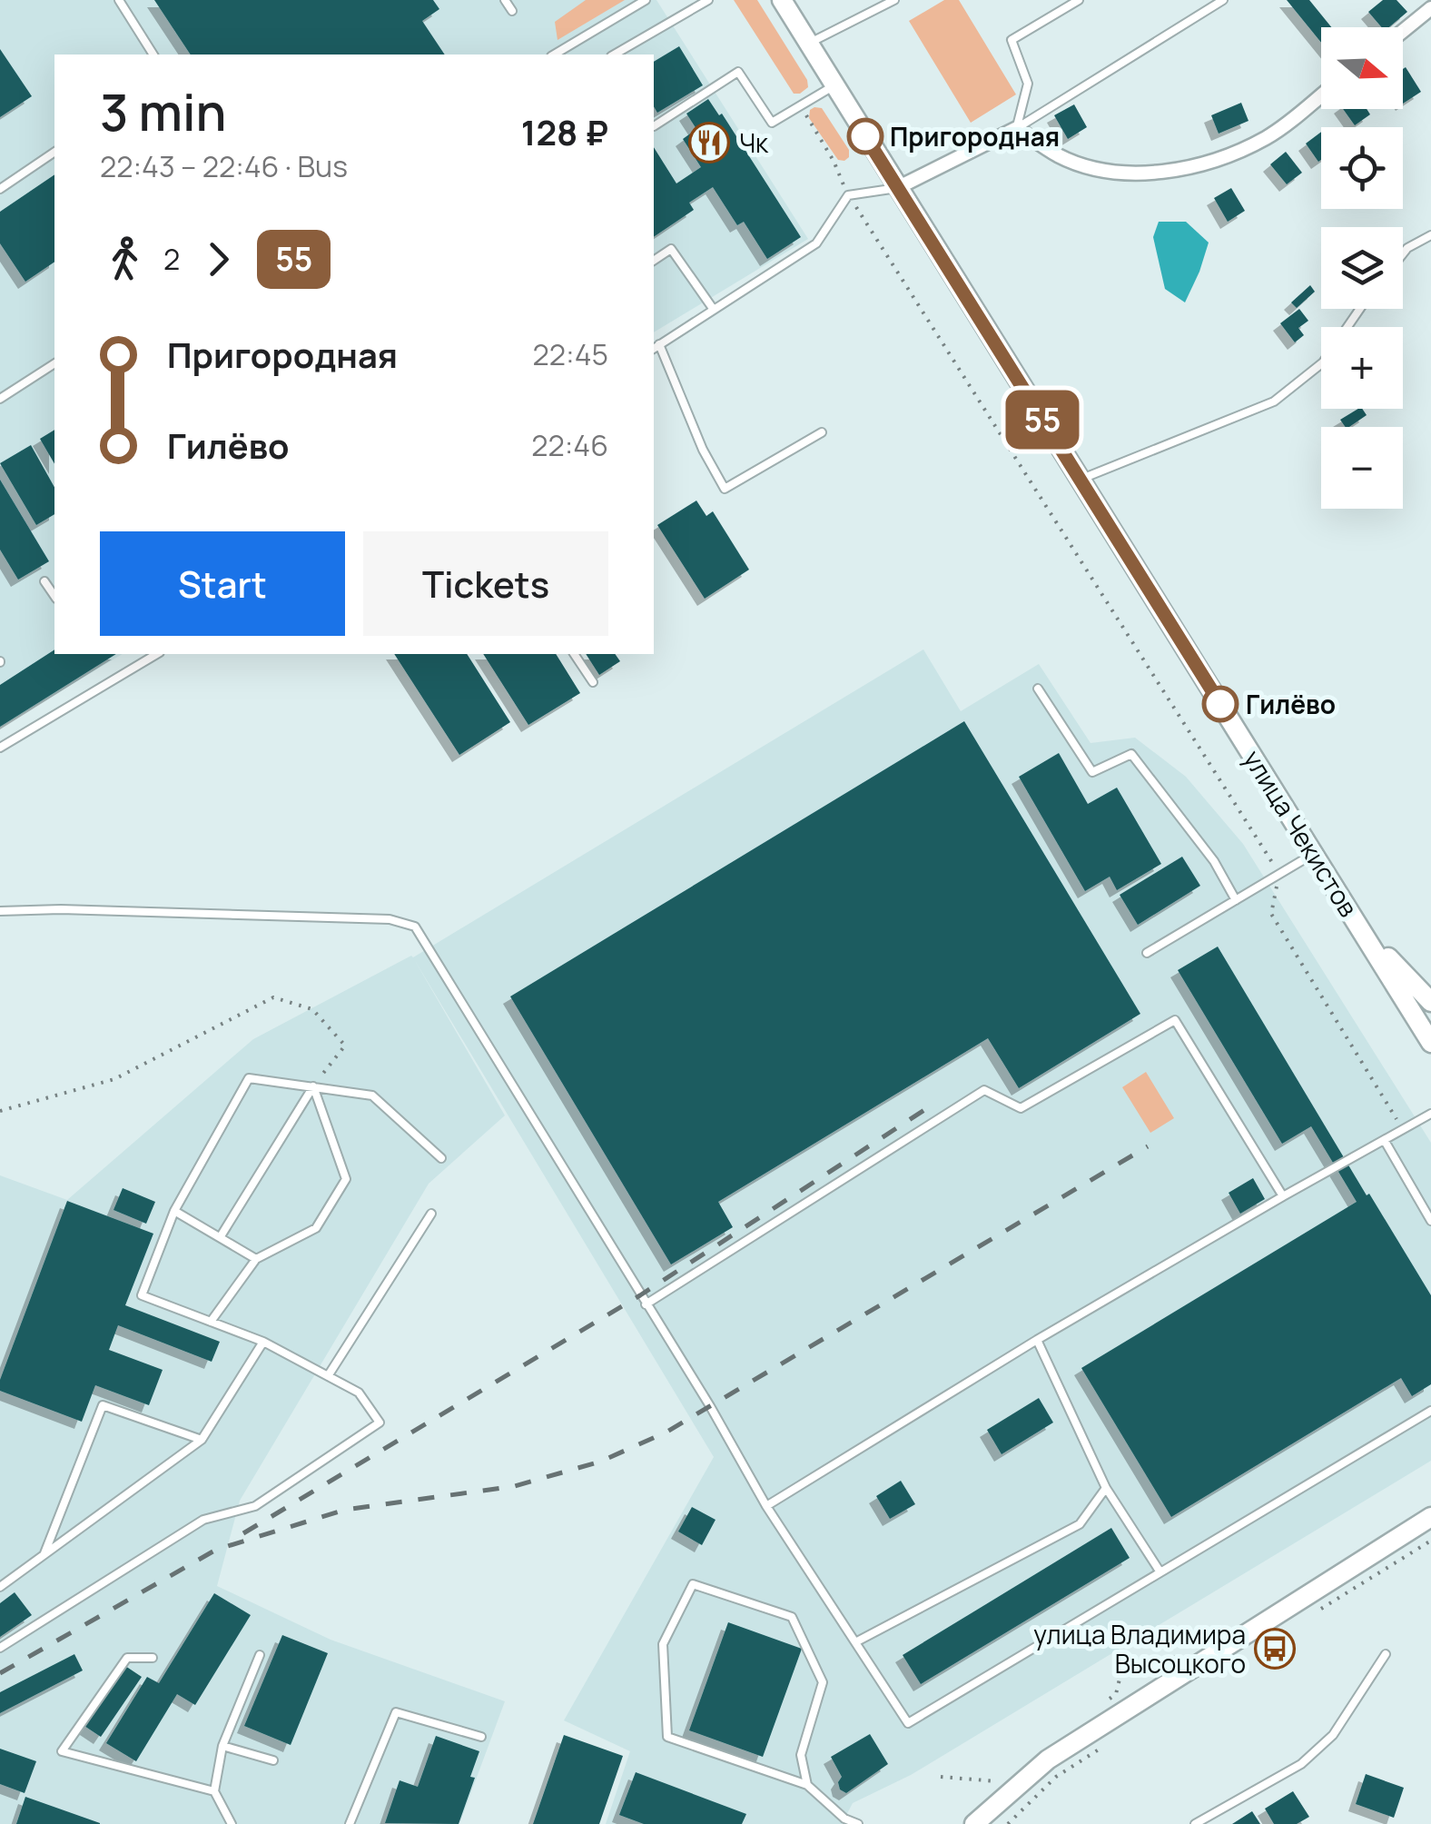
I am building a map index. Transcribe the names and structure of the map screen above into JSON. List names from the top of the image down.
{
  "streets": {
    "main road": ["улица Чекистов"]
  },
  "places": {
    "other": ["Пригородная", "Гилёво"],
    "restaurant": ["Чк"],
    "bus stop": ["улица Владимира Высоцкого"]
  },
  "lines": ["bus line 55"],
  "north": "right",
  "page": {
    "on_map": "55",
    "map_buttons": ["+", "−"],
    "heading": ["3 min", "22:43 – 22:46 · Bus", "128 ₽"],
    "legs": ["2", "55"],
    "list": [
      {
        "name": "Пригородная",
        "value": "22:45"
      },
      {
        "name": "Гилёво",
        "value": "22:46"
      }
    ],
    "buttons": ["Start", "Tickets"]
  }
}
